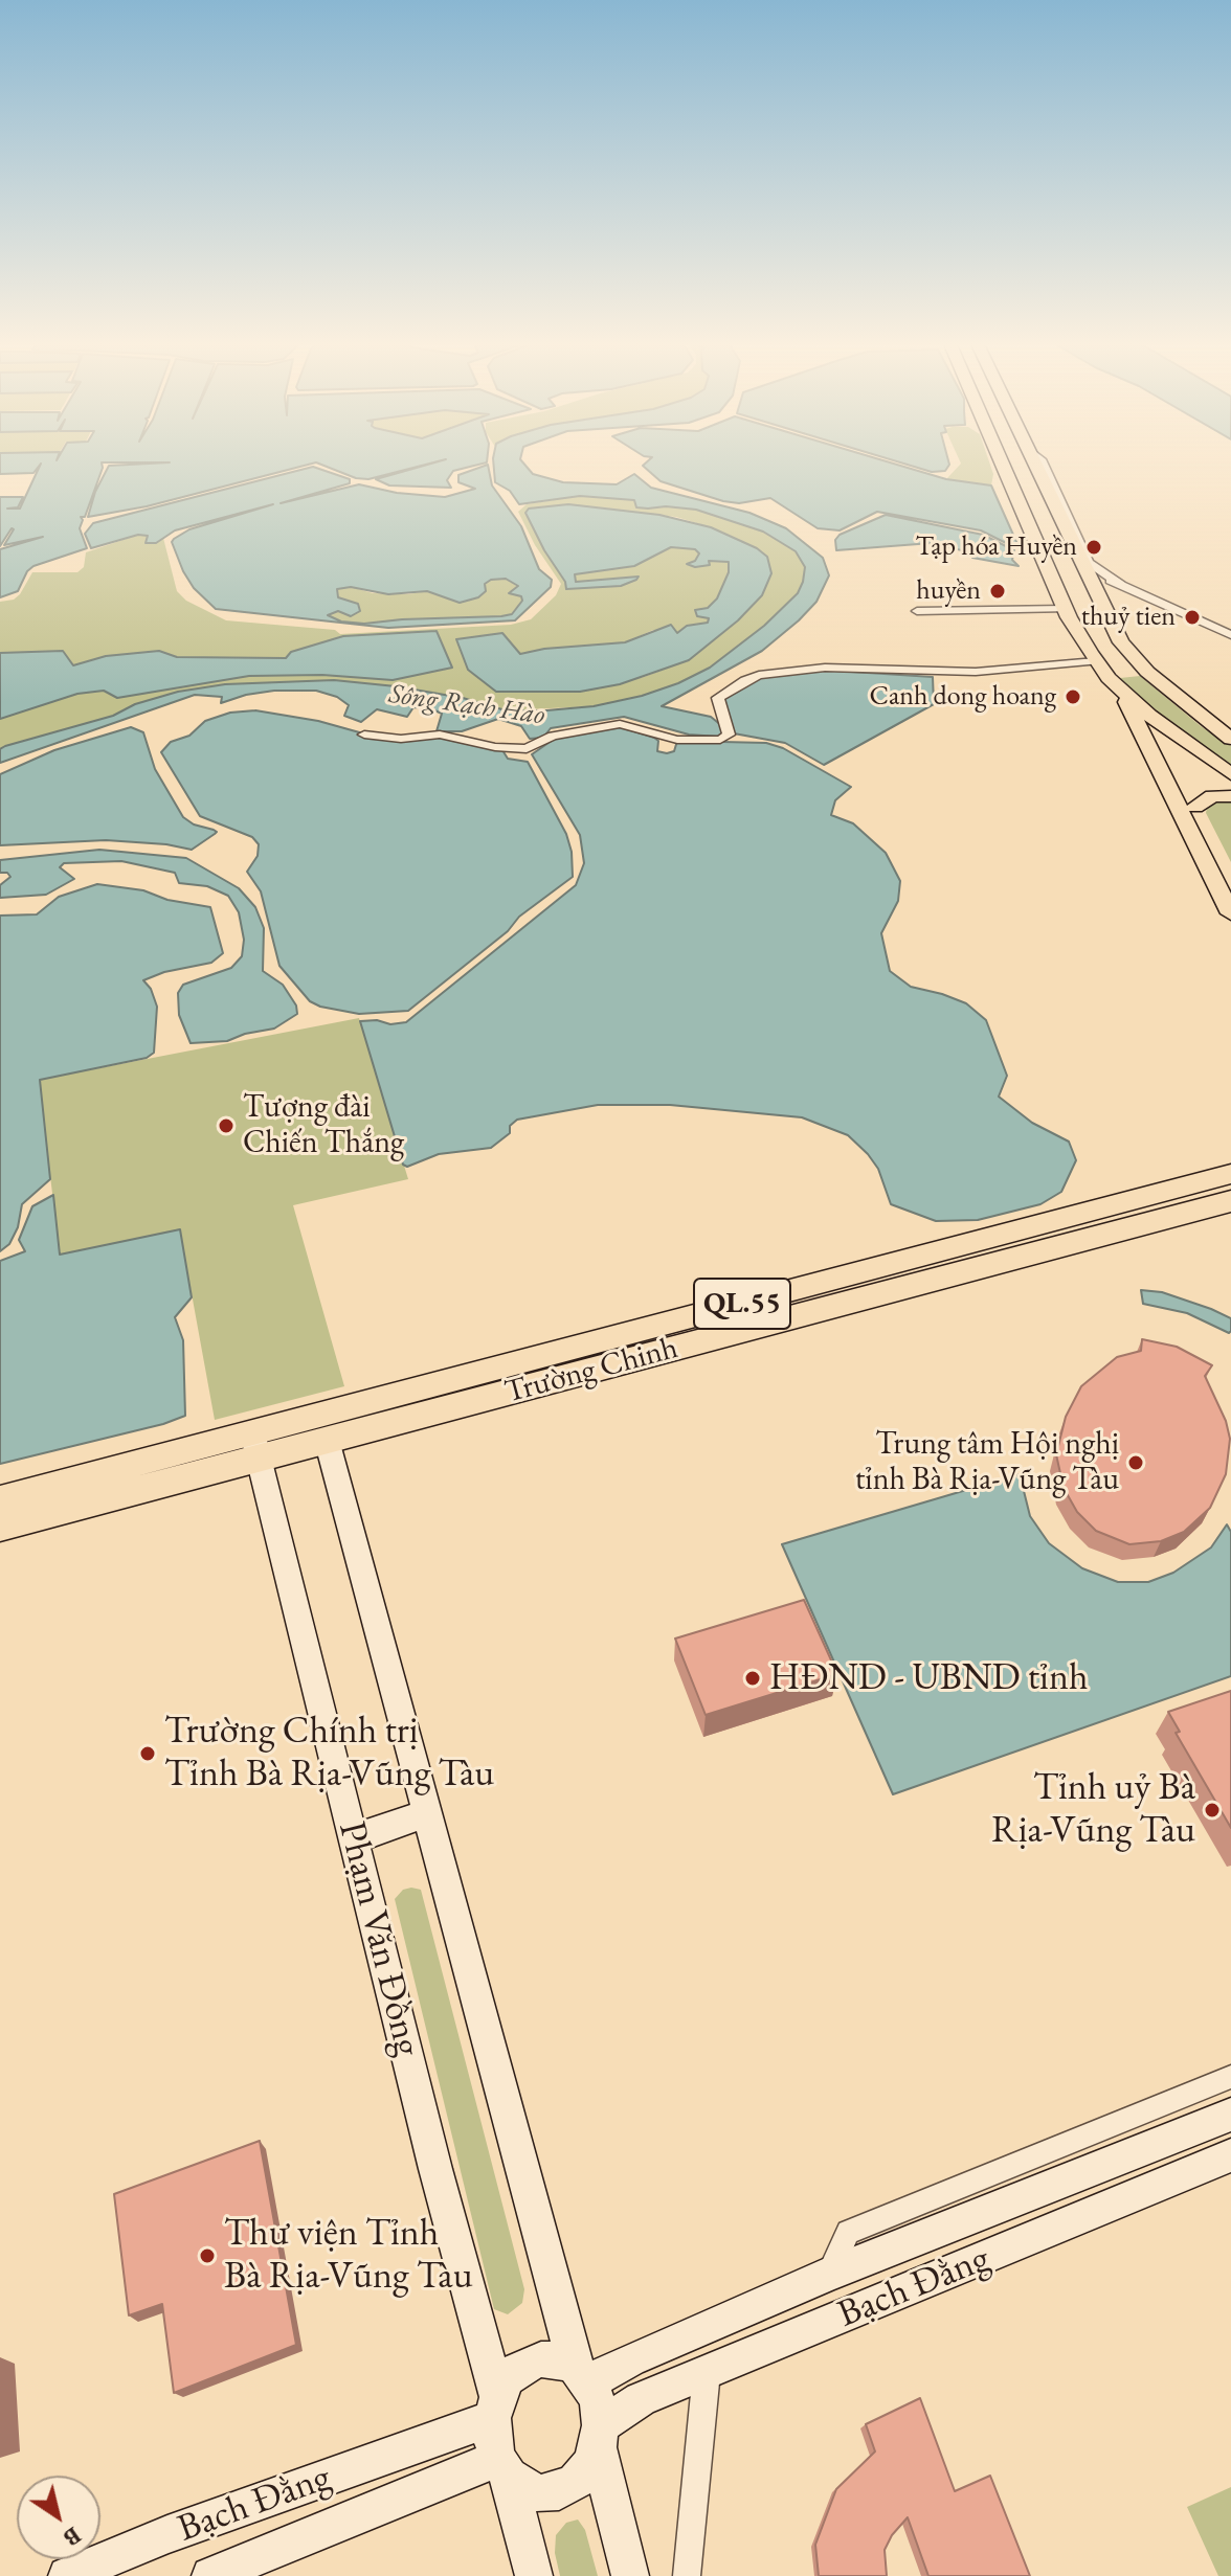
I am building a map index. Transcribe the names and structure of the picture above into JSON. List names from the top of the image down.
{
  "streets": {
    "highway": ["QL.55", "Trường Chinh"],
    "street": ["Phạm Văn Đồng", "Bạch Đằng"]
  },
  "crossings": [
    ["Trường Chinh", "Phạm Văn Đồng"],
    ["Phạm Văn Đồng", "Bạch Đằng"]
  ],
  "water": ["Sông Rạch Hào"],
  "places": [
    "Tạp hóa Huyền",
    "huyền",
    "thuỷ tien",
    "Canh dong hoang",
    "Tượng đài Chiến Thắng",
    "Trung tâm Hội nghị tỉnh Bà Rịa-Vũng Tàu",
    "HĐND - UBND tỉnh",
    "Trường Chính trị Tỉnh Bà Rịa-Vũng Tàu",
    "Tỉnh uỷ Bà Rịa-Vũng Tàu",
    "Thư viện Tỉnh Bà Rịa-Vũng Tàu"
  ],
  "north": "bottom right"
}
